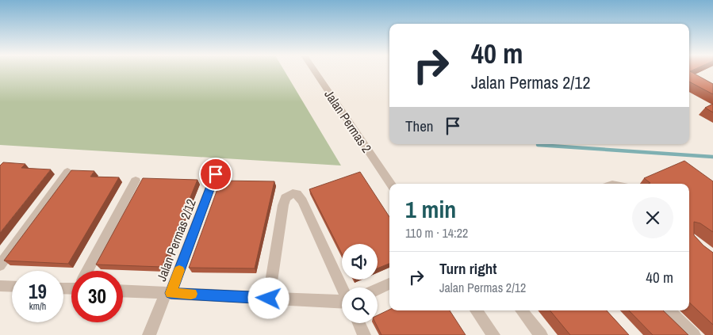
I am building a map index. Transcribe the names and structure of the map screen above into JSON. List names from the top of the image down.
{
  "streets": {
    "street": ["Jalan Permas 2", "Jalan Permas 2/12"]
  },
  "page": {
    "turn": ["40 m", "Jalan Permas 2/12"],
    "then": "Then",
    "heading": ["1 min", "110 m · 14:22"],
    "list": [
      {
        "name": "Turn right",
        "note": "Jalan Permas 2/12",
        "value": "40 m"
      }
    ],
    "speed": "19 km/h",
    "limit": "30"
  }
}
